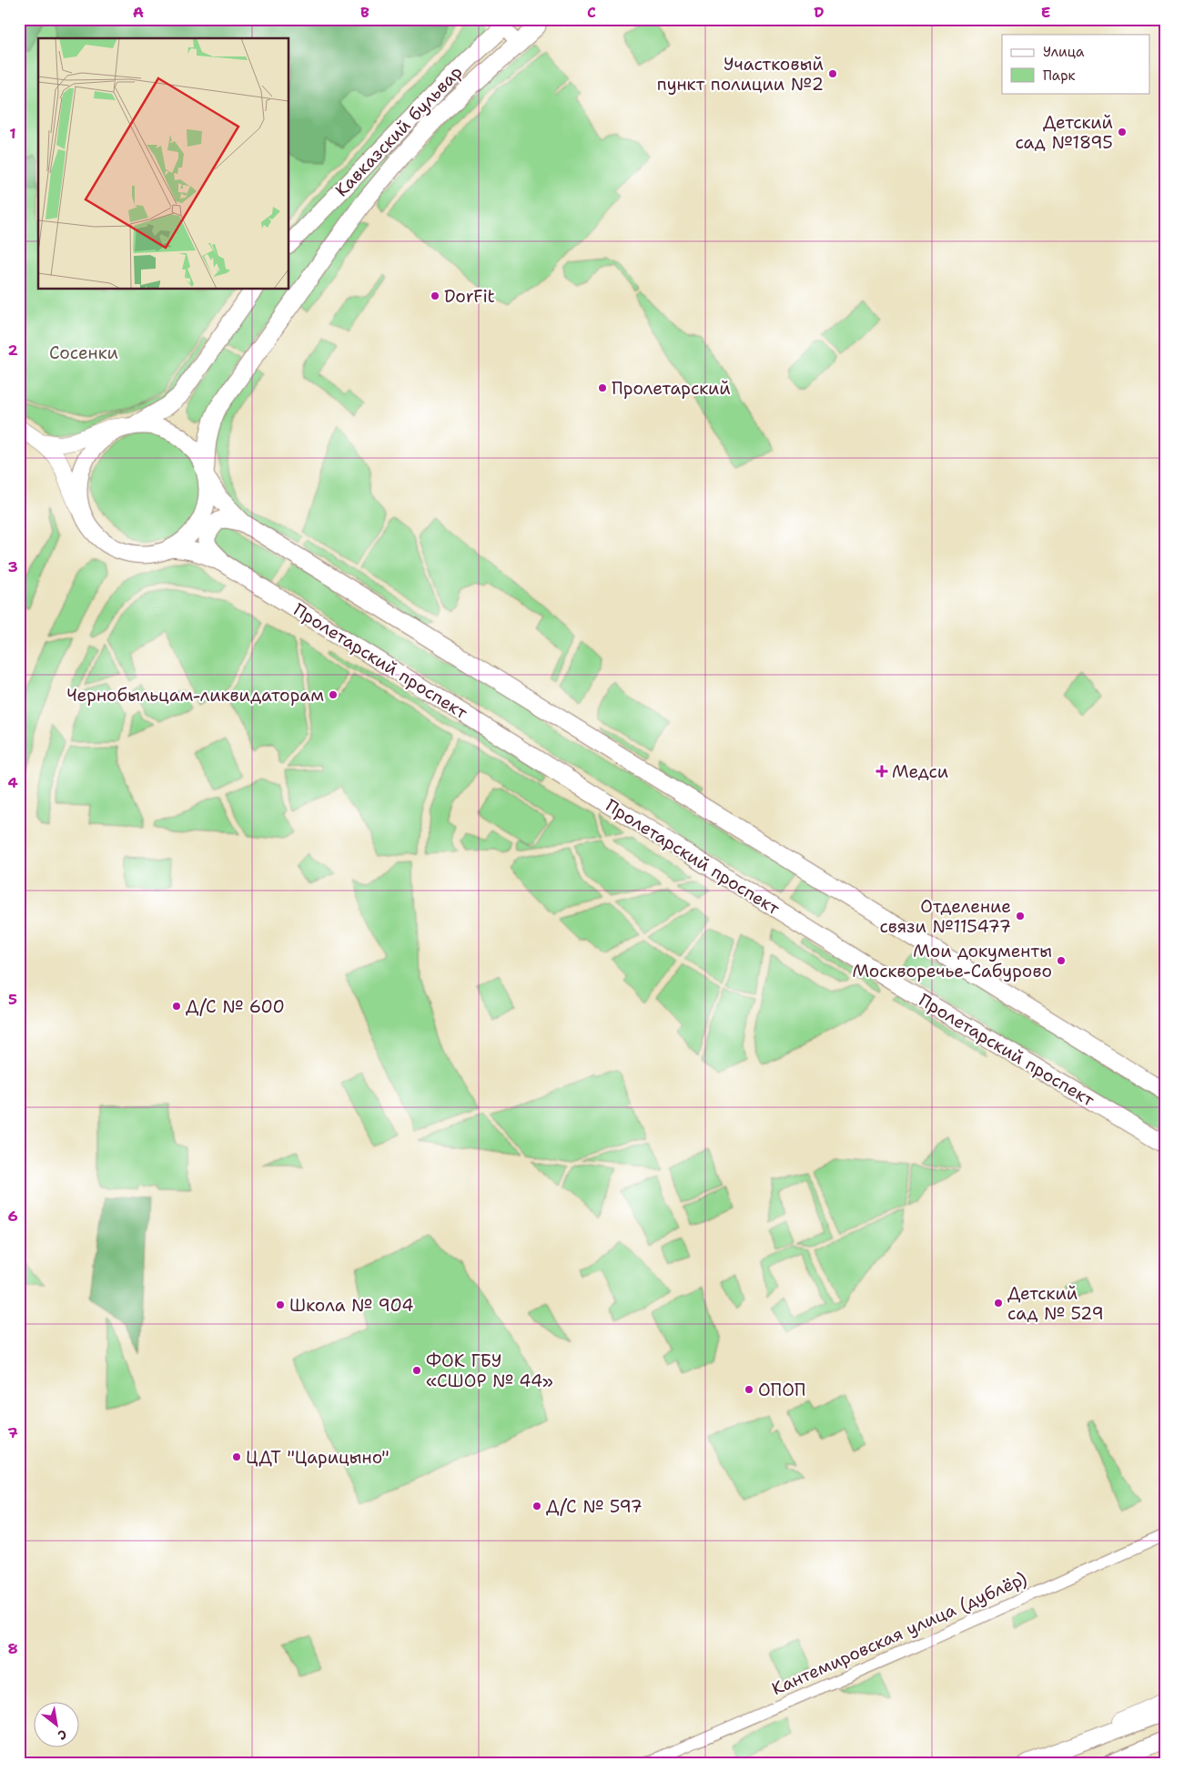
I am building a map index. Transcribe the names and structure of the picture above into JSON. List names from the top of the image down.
{
  "streets": {
    "main road": ["Кавказский бульвар", "Пролетарский проспект"],
    "street": ["Кантемировская улица (дублёр)"]
  },
  "crossings": [
    ["Кавказский бульвар", "Пролетарский проспект"]
  ],
  "parks": ["Сосенки"],
  "places": {
    "other": [
      "Участковый пункт полиции №2",
      "Детский сад №1895",
      "DorFit",
      "Пролетарский",
      "Чернобыльцам-ликвидаторам",
      "Отделение связи №115477",
      "Мои документы Москворечье-Сабурово",
      "Д/C № 600",
      "Детский сад № 529",
      "Школа № 904",
      "ФОК ГБУ «СШОР № 44»",
      "ОПОП",
      "ЦДТ \"Царицыно\"",
      "Д/C № 597"
    ],
    "health": ["Медси"]
  },
  "legend": ["Улица", "Парк"],
  "north": "bottom right",
  "grid": {
    "columns": [
      "A",
      "B",
      "C",
      "D",
      "E"
    ],
    "rows": [
      "1",
      "2",
      "3",
      "4",
      "5",
      "6",
      "7",
      "8"
    ]
  }
}
